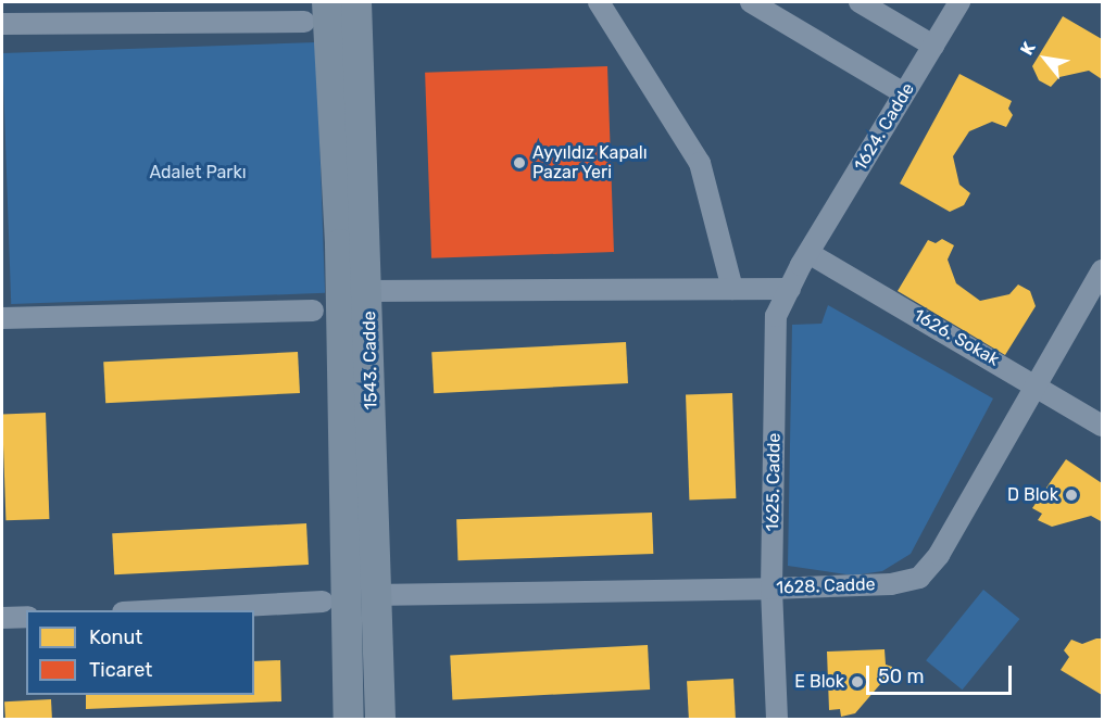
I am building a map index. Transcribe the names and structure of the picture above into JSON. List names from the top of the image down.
{
  "streets": {
    "main road": ["1543. Cadde"],
    "street": [
      "1624. Cadde",
      "1626. Sokak",
      "1625. Cadde",
      "1628. Cadde"
    ]
  },
  "crossings": [
    ["1624. Cadde", "1626. Sokak"],
    ["1624. Cadde", "1625. Cadde"],
    ["1626. Sokak", "1625. Cadde"],
    ["1626. Sokak", "1628. Cadde"],
    ["1543. Cadde", "1628. Cadde"],
    ["1625. Cadde", "1628. Cadde"]
  ],
  "parks": ["Adalet Parkı"],
  "places": ["Ayyıldız Kapalı Pazar Yeri", "D Blok", "E Blok"],
  "legend": ["Konut", "Ticaret"],
  "scale_bar": "50 m",
  "north": "top left"
}
